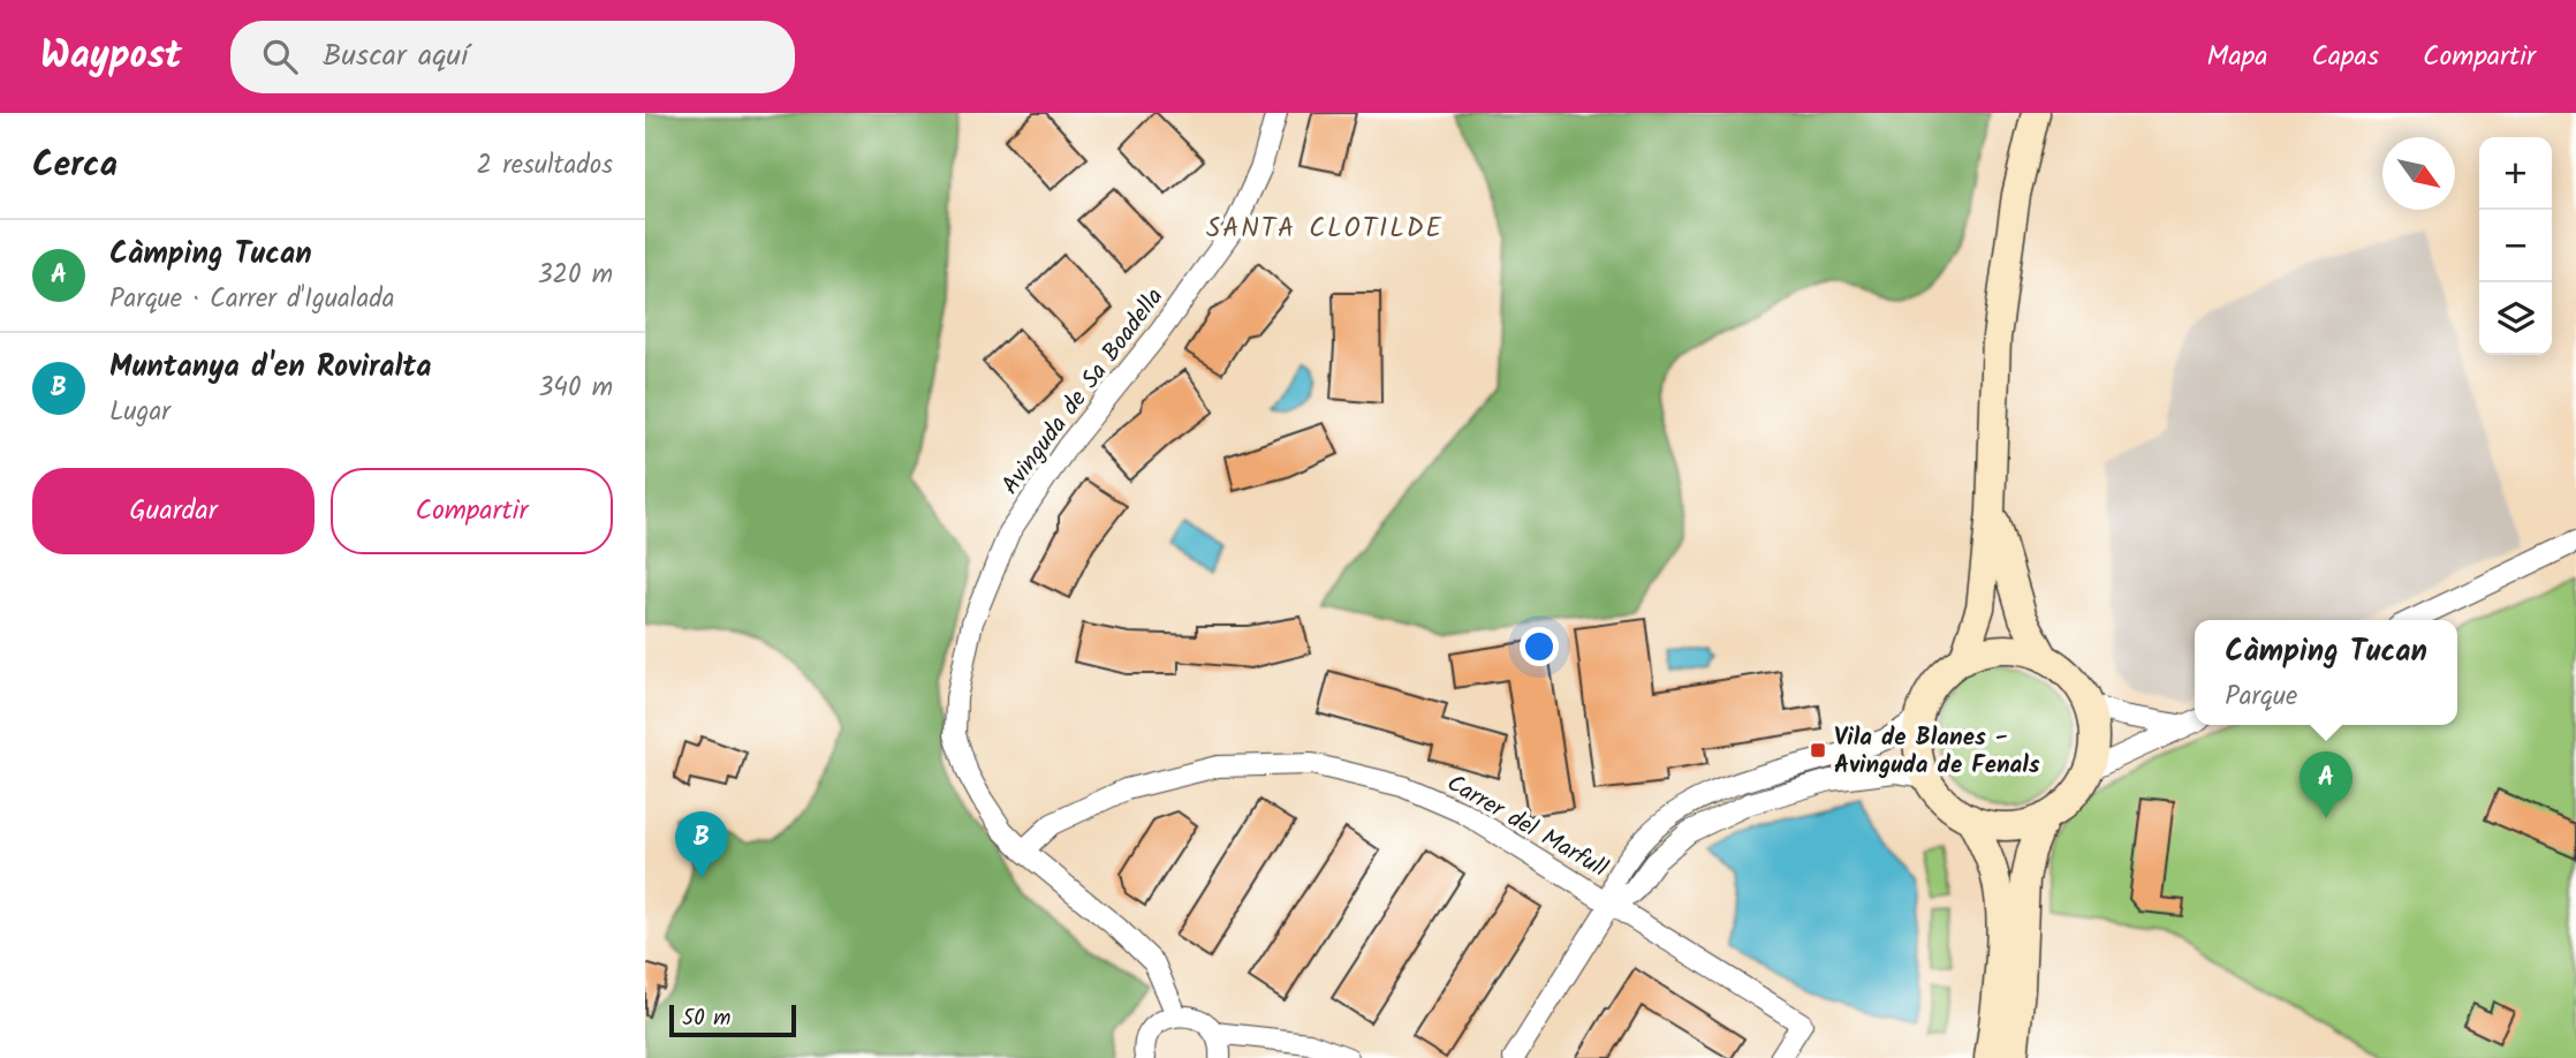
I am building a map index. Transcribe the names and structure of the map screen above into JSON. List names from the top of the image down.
{
  "streets": {
    "street": ["Avinguda de Sa Boadella", "Carrer del Marfull"]
  },
  "crossings": [
    ["Avinguda de Sa Boadella", "Carrer del Marfull"]
  ],
  "districts": ["SANTA CLOTILDE"],
  "places": {
    "transit": ["Vila de Blanes - Avinguda de Fenals"]
  },
  "scale_bar": "50 m",
  "north": "bottom right",
  "page": {
    "header": "Waypost",
    "search": "Buscar aquí",
    "nav": ["Mapa", "Capas", "Compartir"],
    "heading": ["Cerca", "2 resultados"],
    "map_buttons": ["+", "−"],
    "list": [
      {
        "mark": "A",
        "name": "Càmping Tucan",
        "note": "Parque · Carrer d'Igualada",
        "value": "320 m"
      },
      {
        "mark": "B",
        "name": "Muntanya d'en Roviralta",
        "note": "Lugar",
        "value": "340 m"
      }
    ],
    "buttons": ["Guardar", "Compartir"],
    "popup": ["Càmping Tucan", "Parque"],
    "pins": ["A", "B"],
    "scale": "50 m"
  }
}
